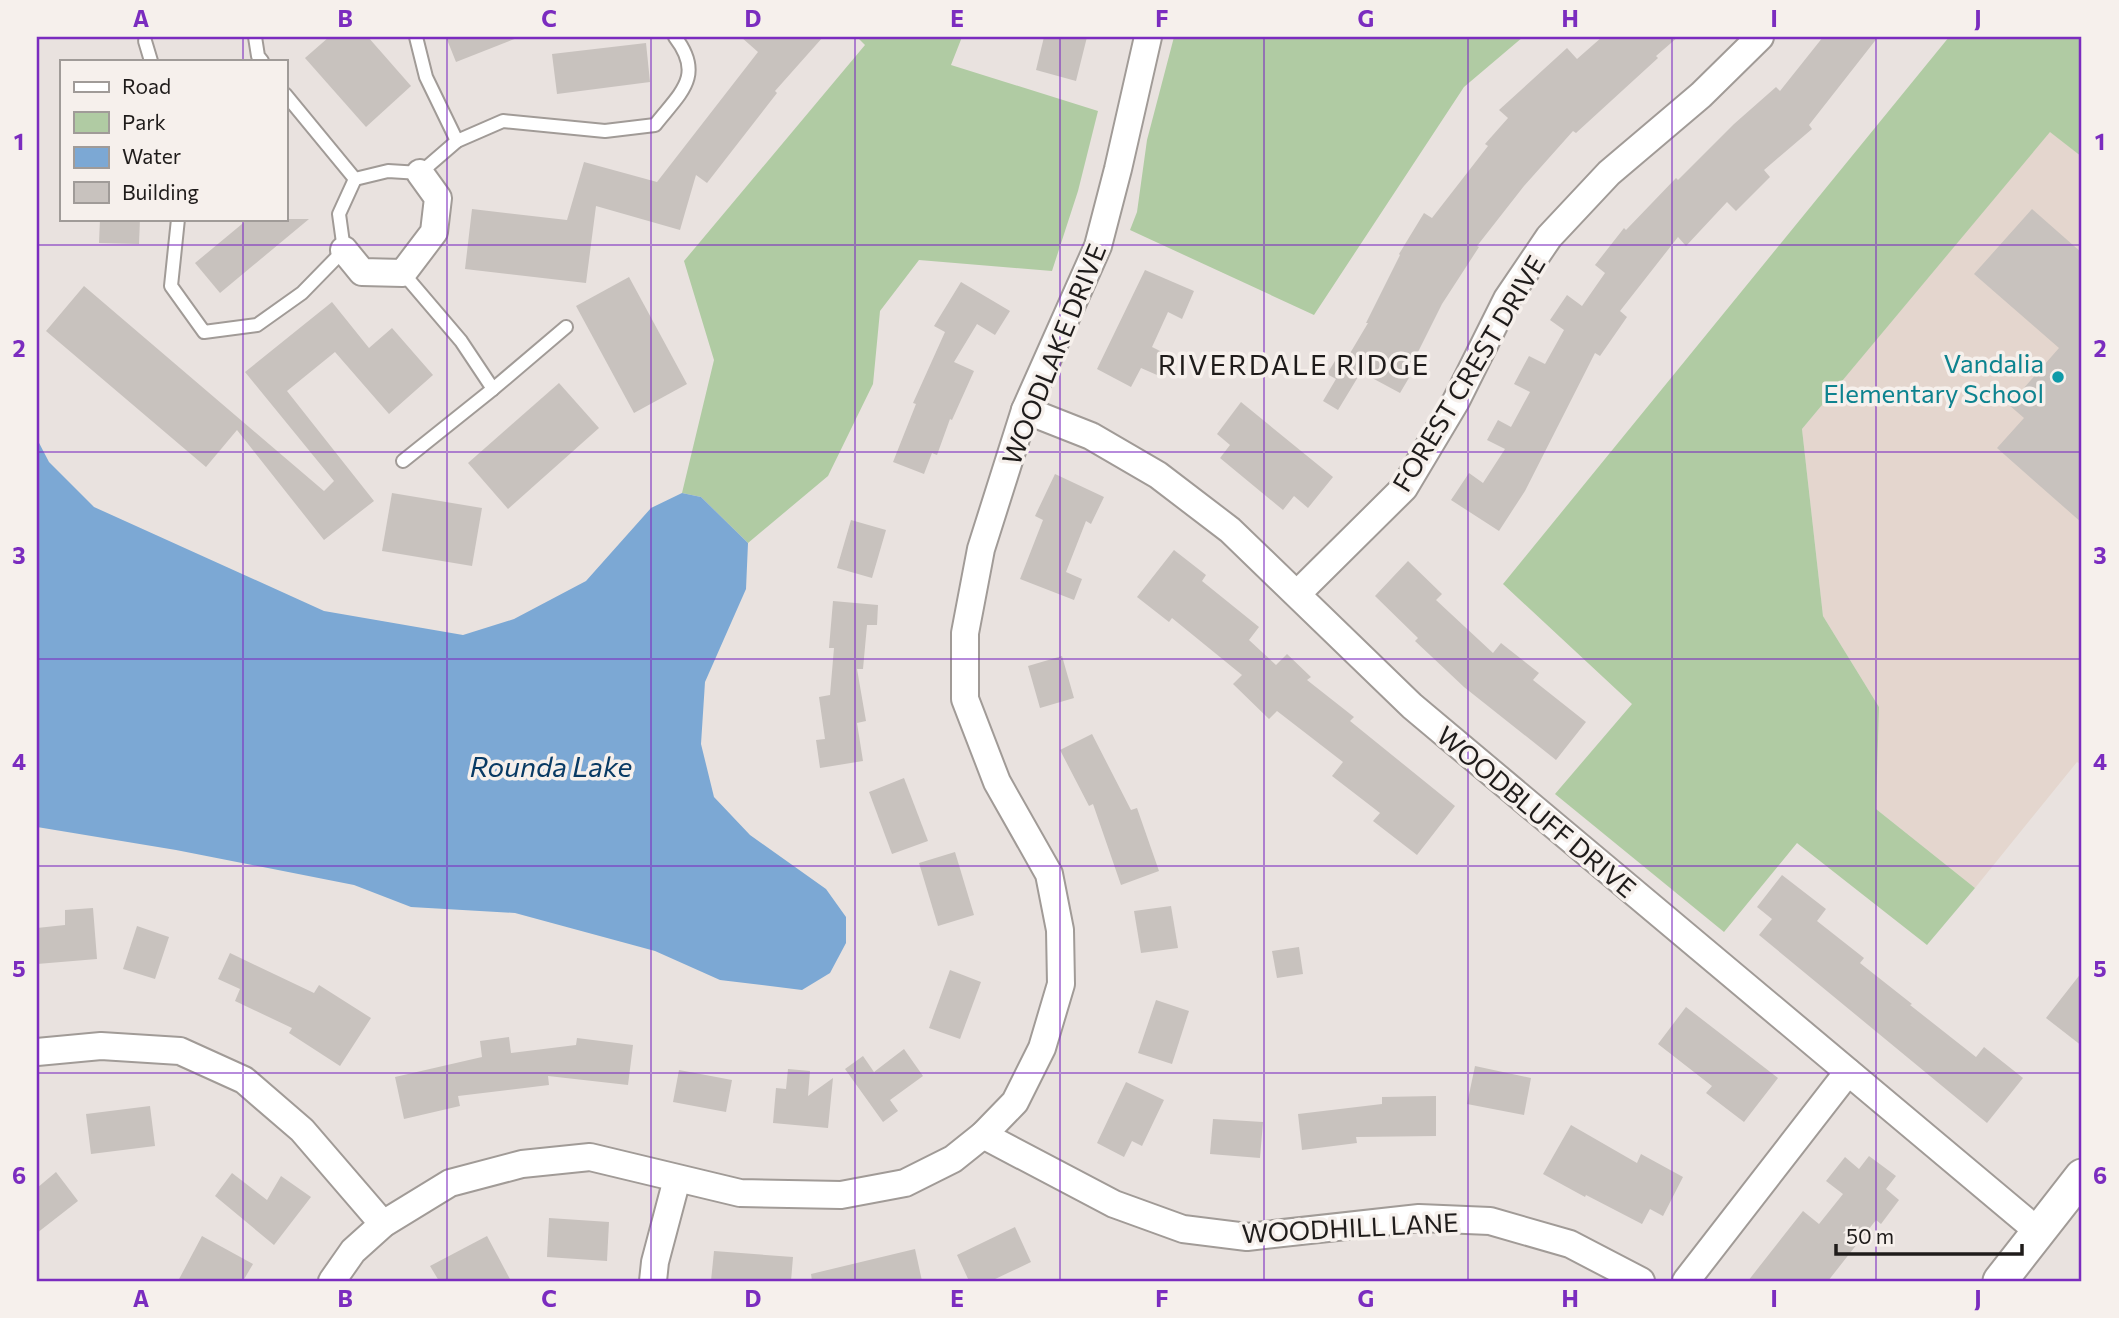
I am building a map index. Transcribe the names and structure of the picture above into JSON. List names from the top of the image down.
{
  "streets": {
    "street": [
      "WOODLAKE DRIVE",
      "FOREST CREST DRIVE",
      "WOODBLUFF DRIVE",
      "WOODHILL LANE"
    ]
  },
  "crossings": [
    ["WOODLAKE DRIVE", "WOODBLUFF DRIVE"],
    ["WOODLAKE DRIVE", "WOODHILL LANE"],
    ["FOREST CREST DRIVE", "WOODBLUFF DRIVE"]
  ],
  "districts": ["RIVERDALE RIDGE"],
  "water": ["Rounda Lake"],
  "places": ["Vandalia Elementary School"],
  "legend": [
    "Road",
    "Park",
    "Water",
    "Building"
  ],
  "scale_bar": "50 m",
  "grid": {
    "columns": [
      "A",
      "B",
      "C",
      "D",
      "E",
      "F",
      "G",
      "H",
      "I",
      "J"
    ],
    "rows": [
      "1",
      "2",
      "3",
      "4",
      "5",
      "6"
    ]
  }
}
